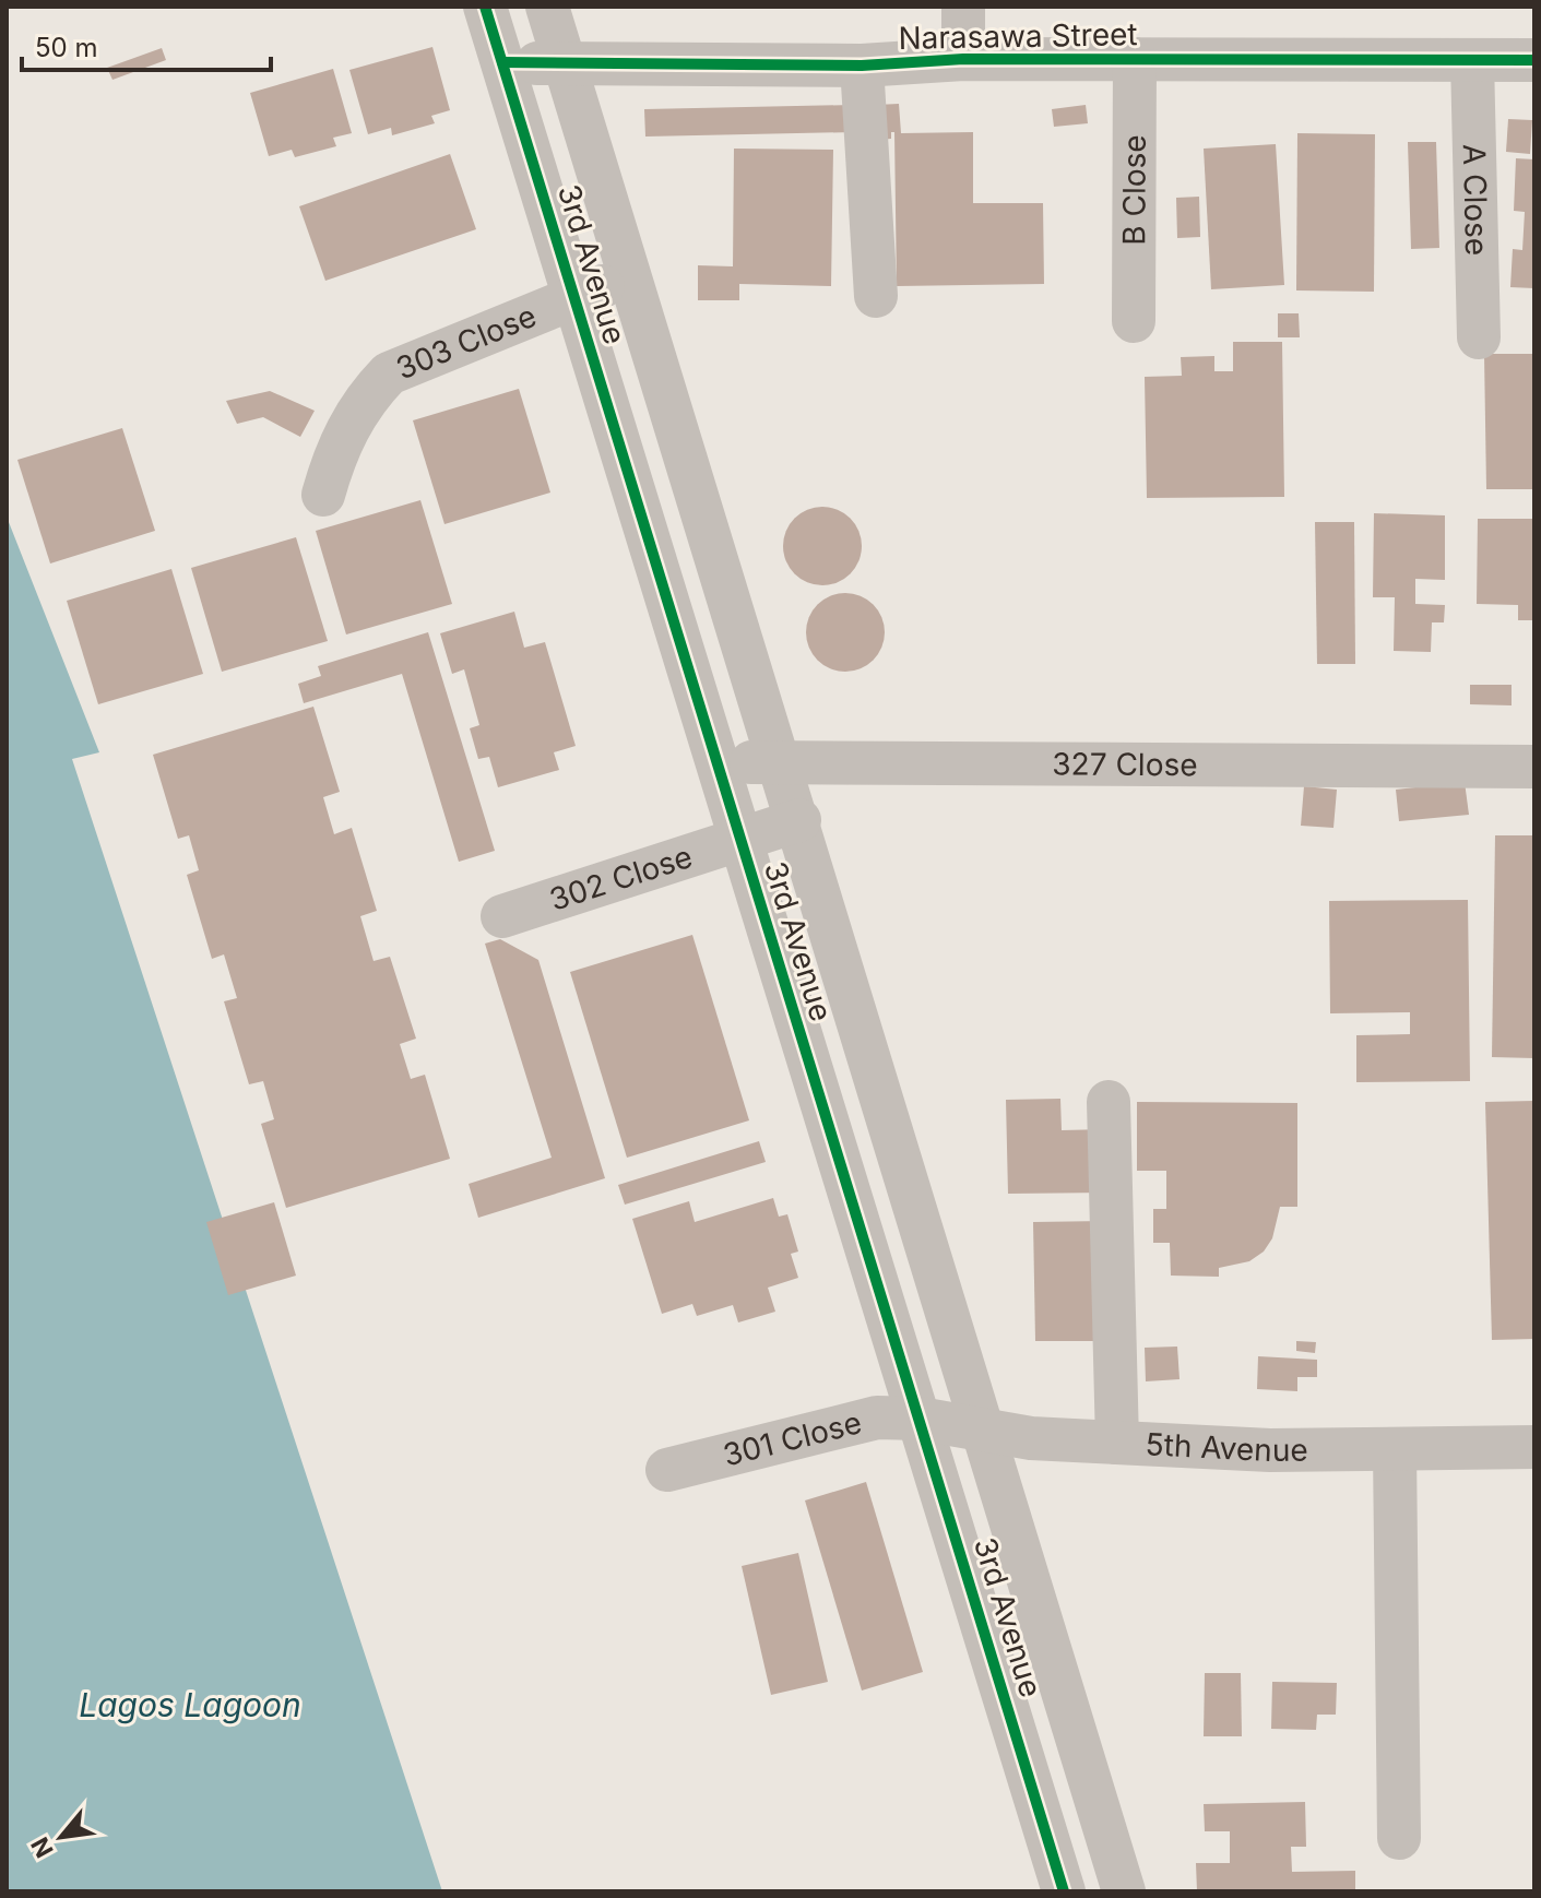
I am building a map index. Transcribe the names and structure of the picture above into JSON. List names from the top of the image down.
{
  "streets": {
    "street": [
      "Narasawa Street",
      "B Close",
      "A Close",
      "3rd Avenue",
      "303 Close",
      "327 Close",
      "302 Close",
      "301 Close",
      "5th Avenue"
    ]
  },
  "crossings": [
    ["Narasawa Street", "B Close"],
    ["Narasawa Street", "A Close"],
    ["Narasawa Street", "3rd Avenue"],
    ["3rd Avenue", "303 Close"],
    ["3rd Avenue", "327 Close"],
    ["3rd Avenue", "302 Close"],
    ["3rd Avenue", "301 Close"],
    ["3rd Avenue", "5th Avenue"],
    ["301 Close", "5th Avenue"]
  ],
  "water": ["Lagos Lagoon"],
  "scale_bar": "50 m",
  "north": "bottom left"
}
